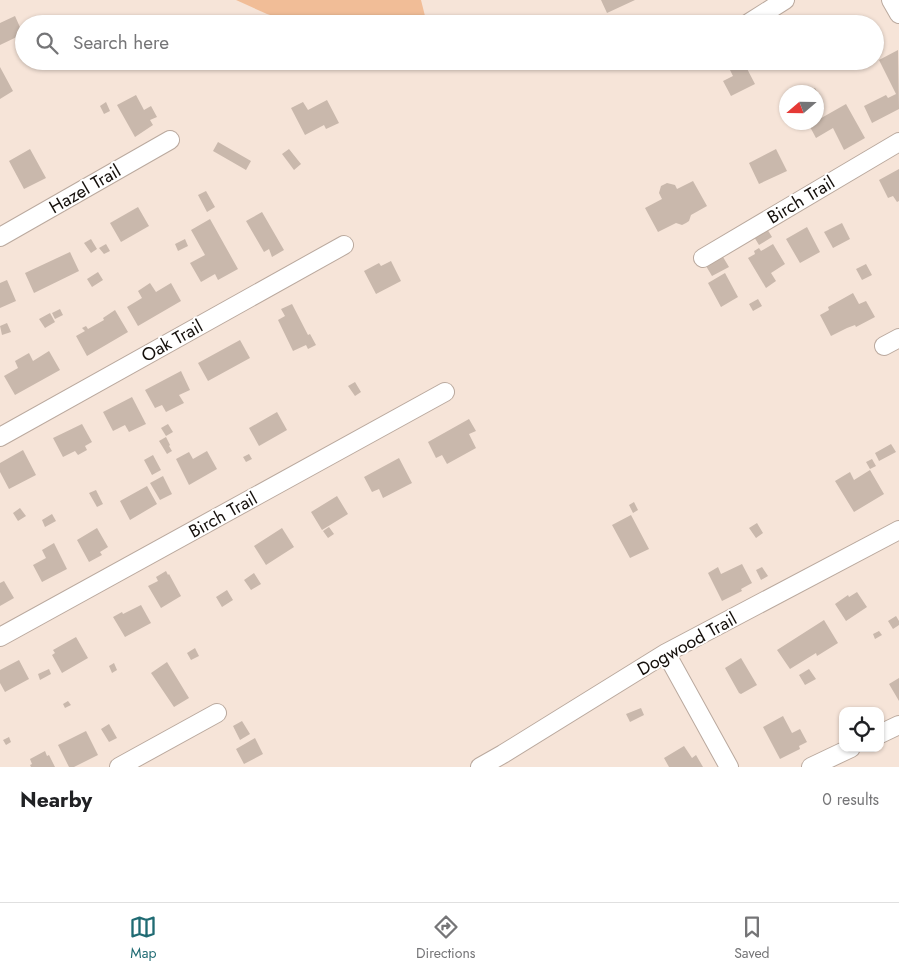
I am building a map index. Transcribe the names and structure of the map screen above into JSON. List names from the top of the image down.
{
  "streets": {
    "street": [
      "Hazel Trail",
      "Birch Trail",
      "Oak Trail",
      "Dogwood Trail"
    ]
  },
  "north": "left",
  "page": {
    "search": "Search here",
    "heading": ["Nearby", "0 results"],
    "nav": ["Map", "Directions", "Saved"]
  }
}
